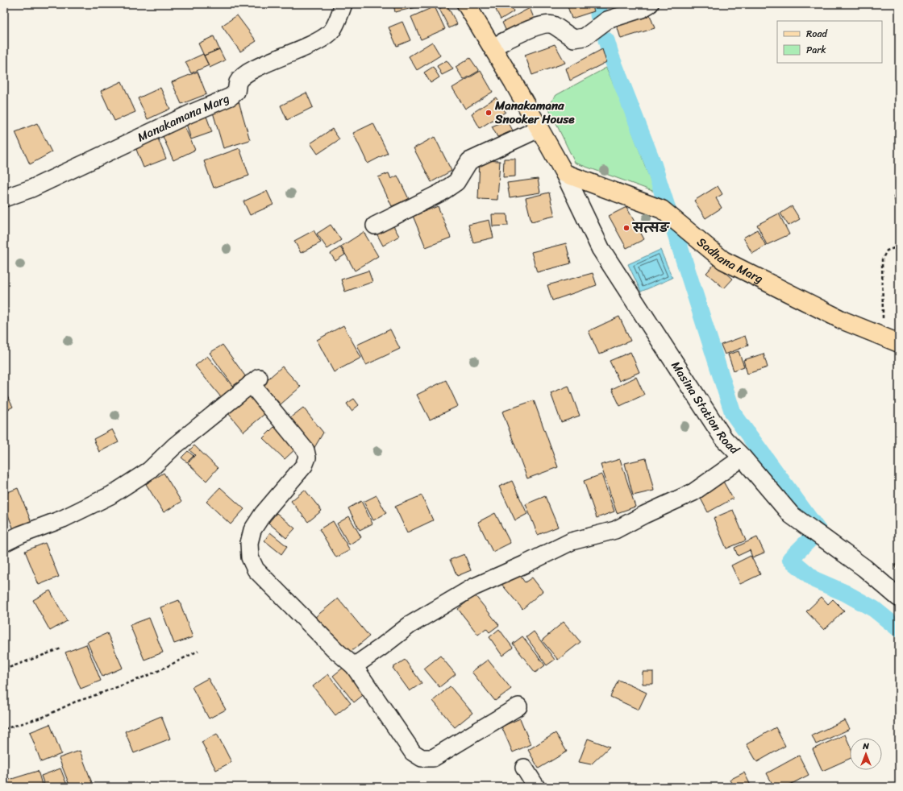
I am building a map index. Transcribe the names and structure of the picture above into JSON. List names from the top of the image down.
{
  "streets": {
    "main road": ["Sadhana Marg"],
    "street": ["Manakamana Marg", "Masina Station Road"]
  },
  "crossings": [
    ["Sadhana Marg", "Masina Station Road"]
  ],
  "places": ["Manakamana Snooker House", "सत्सङ"],
  "legend": ["Road", "Park"],
  "north": "top"
}
